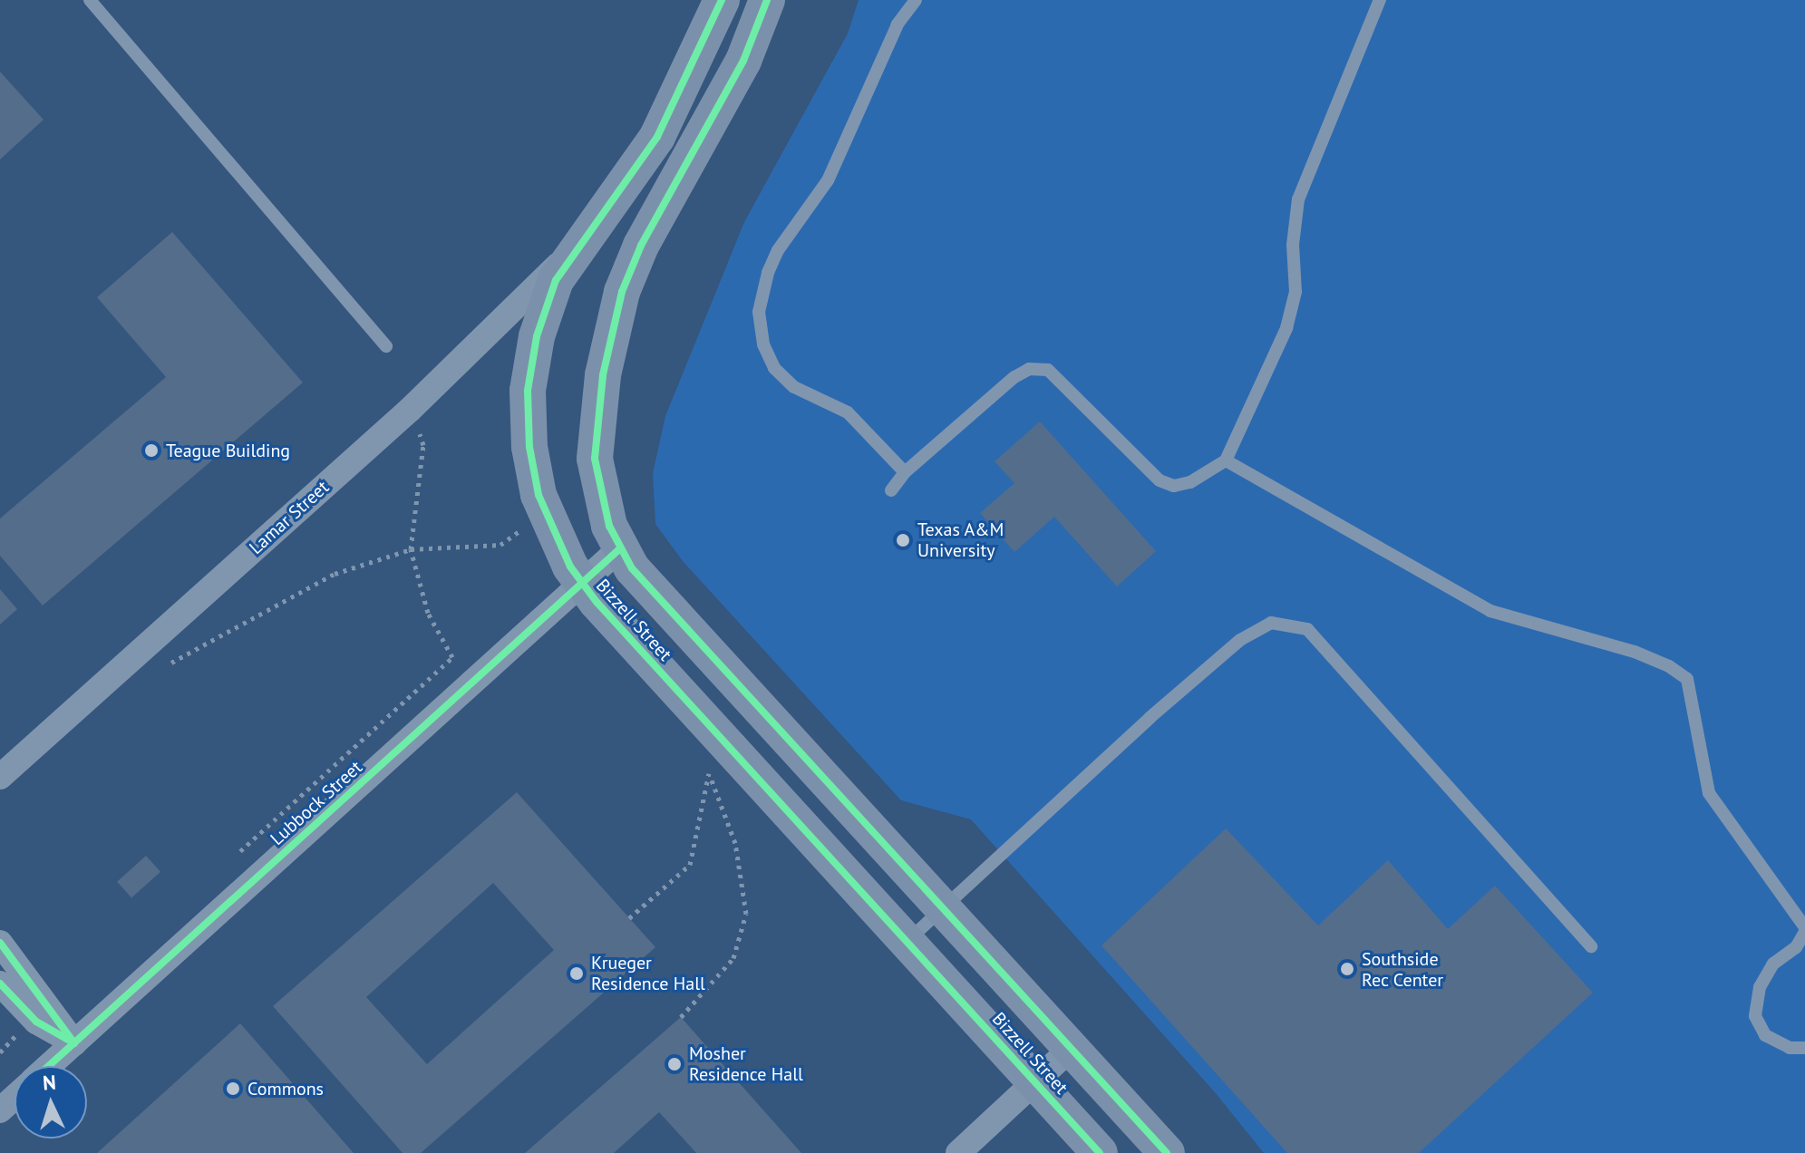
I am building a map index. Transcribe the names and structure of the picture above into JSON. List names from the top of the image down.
{
  "streets": {
    "street": ["Lamar Street", "Bizzell Street", "Lubbock Street"]
  },
  "crossings": [
    ["Lamar Street", "Bizzell Street"],
    ["Bizzell Street", "Lubbock Street"]
  ],
  "places": [
    "Teague Building",
    "Texas A&M University",
    "Southside Rec Center",
    "Krueger Residence Hall",
    "Mosher Residence Hall",
    "Commons"
  ],
  "north": "top"
}
